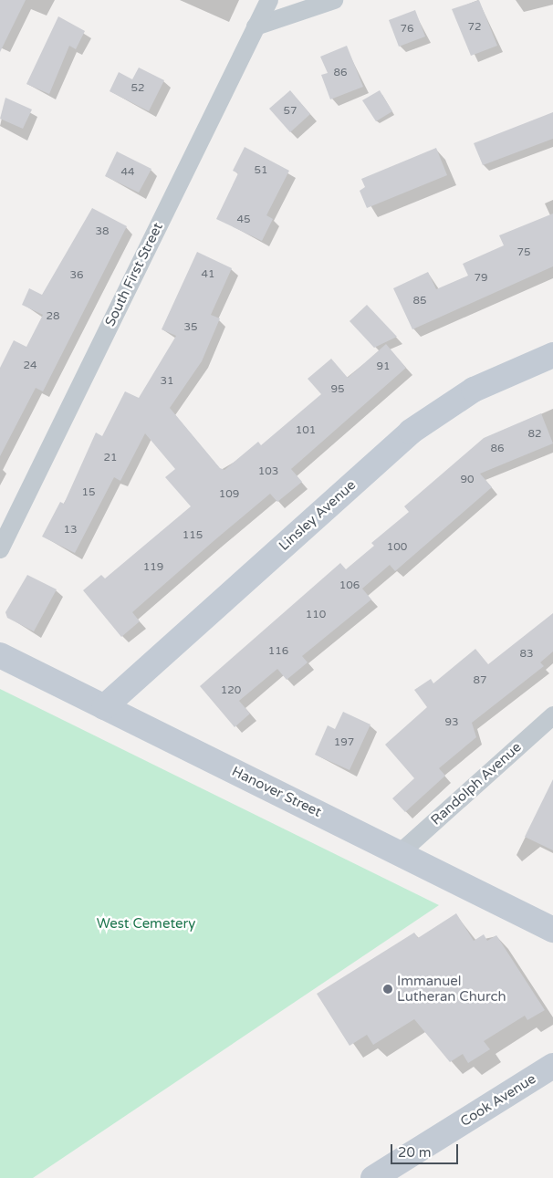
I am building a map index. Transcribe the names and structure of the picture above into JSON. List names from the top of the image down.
{
  "streets": {
    "main road": ["Linsley Avenue", "Hanover Street", "Cook Avenue"],
    "street": ["South First Street", "Randolph Avenue"]
  },
  "crossings": [
    ["Linsley Avenue", "Hanover Street"],
    ["Randolph Avenue", "Hanover Street"]
  ],
  "parks": ["West Cemetery"],
  "places": ["Immanuel Lutheran Church"],
  "house_numbers": [
    "72",
    "76",
    "86",
    "52",
    "57",
    "51",
    "44",
    "45",
    "38",
    "75",
    "41",
    "36",
    "79",
    "85",
    "28",
    "35",
    "24",
    "91",
    "31",
    "95",
    "101",
    "82",
    "86",
    "21",
    "103",
    "90",
    "15",
    "109",
    "13",
    "115",
    "100",
    "119",
    "106",
    "110",
    "116",
    "83",
    "87",
    "120",
    "93",
    "197"
  ],
  "scale_bar": "20 m"
}
